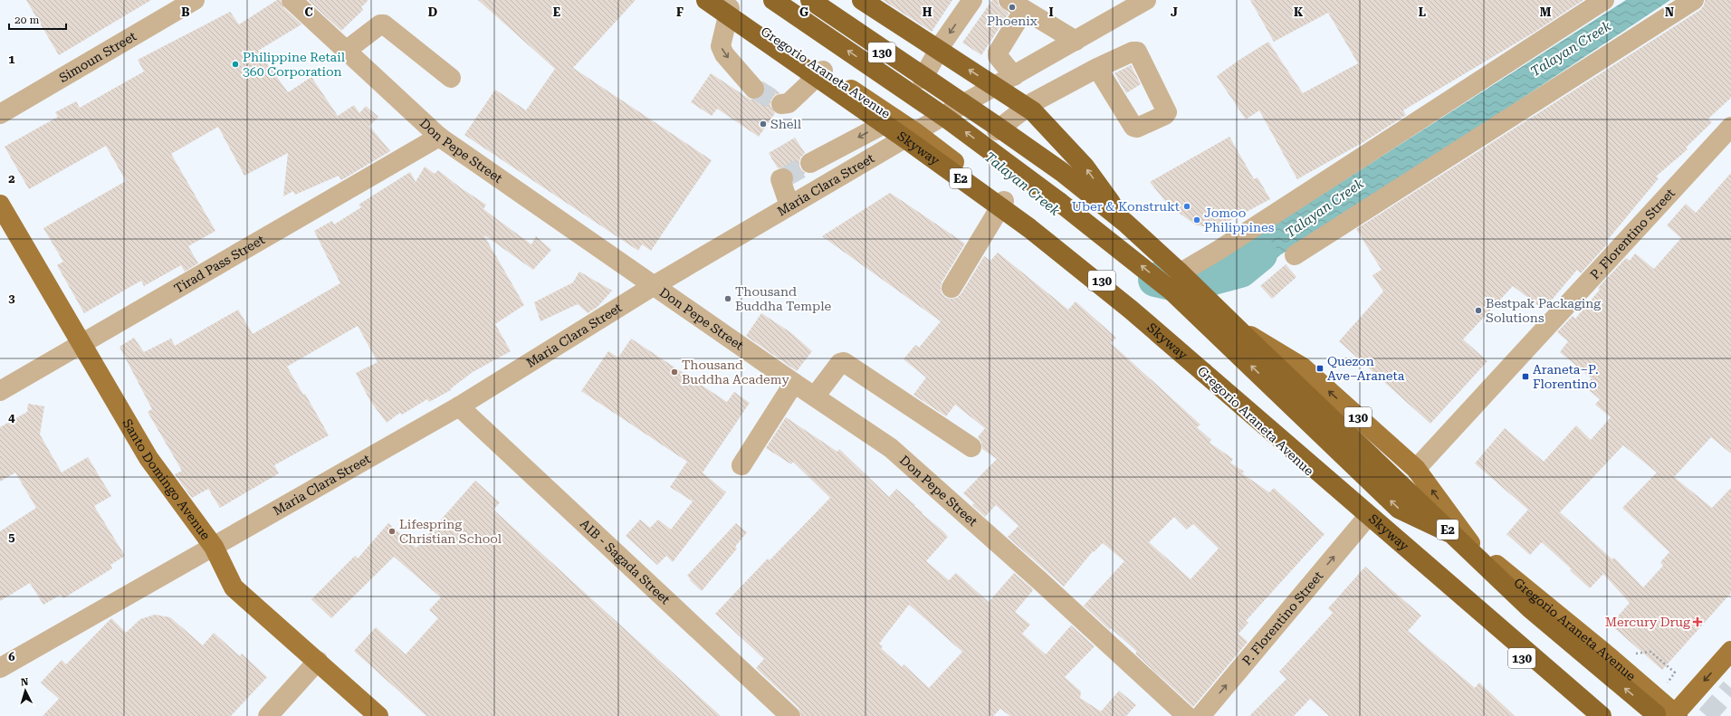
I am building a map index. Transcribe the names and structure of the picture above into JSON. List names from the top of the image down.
{
  "streets": {
    "highway": ["Skyway", "E2"],
    "main road": ["130", "Gregorio Araneta Avenue", "Santo Domingo Avenue"],
    "street": [
      "Simoun Street",
      "Don Pepe Street",
      "Maria Clara Street",
      "P. Florentino Street",
      "Tirad Pass Street",
      "AIB - Sagada Street"
    ]
  },
  "crossings": [
    ["Gregorio Araneta Avenue", "E2"],
    ["Gregorio Araneta Avenue", "Maria Clara Street"],
    ["Gregorio Araneta Avenue", "P. Florentino Street"],
    ["Don Pepe Street", "Maria Clara Street"],
    ["Don Pepe Street", "Tirad Pass Street"],
    ["Maria Clara Street", "Santo Domingo Avenue"],
    ["Maria Clara Street", "AIB - Sagada Street"],
    ["Tirad Pass Street", "Santo Domingo Avenue"]
  ],
  "one_way": ["P. Florentino Street"],
  "water": ["Talayan Creek"],
  "places": {
    "other": [
      "Phoenix",
      "Philippine Retail 360 Corporation",
      "Shell",
      "Uber & Konstrukt",
      "Jomoo Philippines",
      "Thousand Buddha Temple",
      "Bestpak Packaging Solutions",
      "Thousand Buddha Academy",
      "Lifespring Christian School"
    ],
    "transit": ["Quezon Ave–Araneta", "Araneta–P. Florentino"],
    "health": ["Mercury Drug"]
  },
  "scale_bar": "20 m",
  "north": "top",
  "grid": {
    "columns": [
      "B",
      "C",
      "D",
      "E",
      "F",
      "G",
      "H",
      "I",
      "J",
      "K",
      "L",
      "M",
      "N"
    ],
    "rows": [
      "1",
      "2",
      "3",
      "4",
      "5",
      "6"
    ]
  }
}
